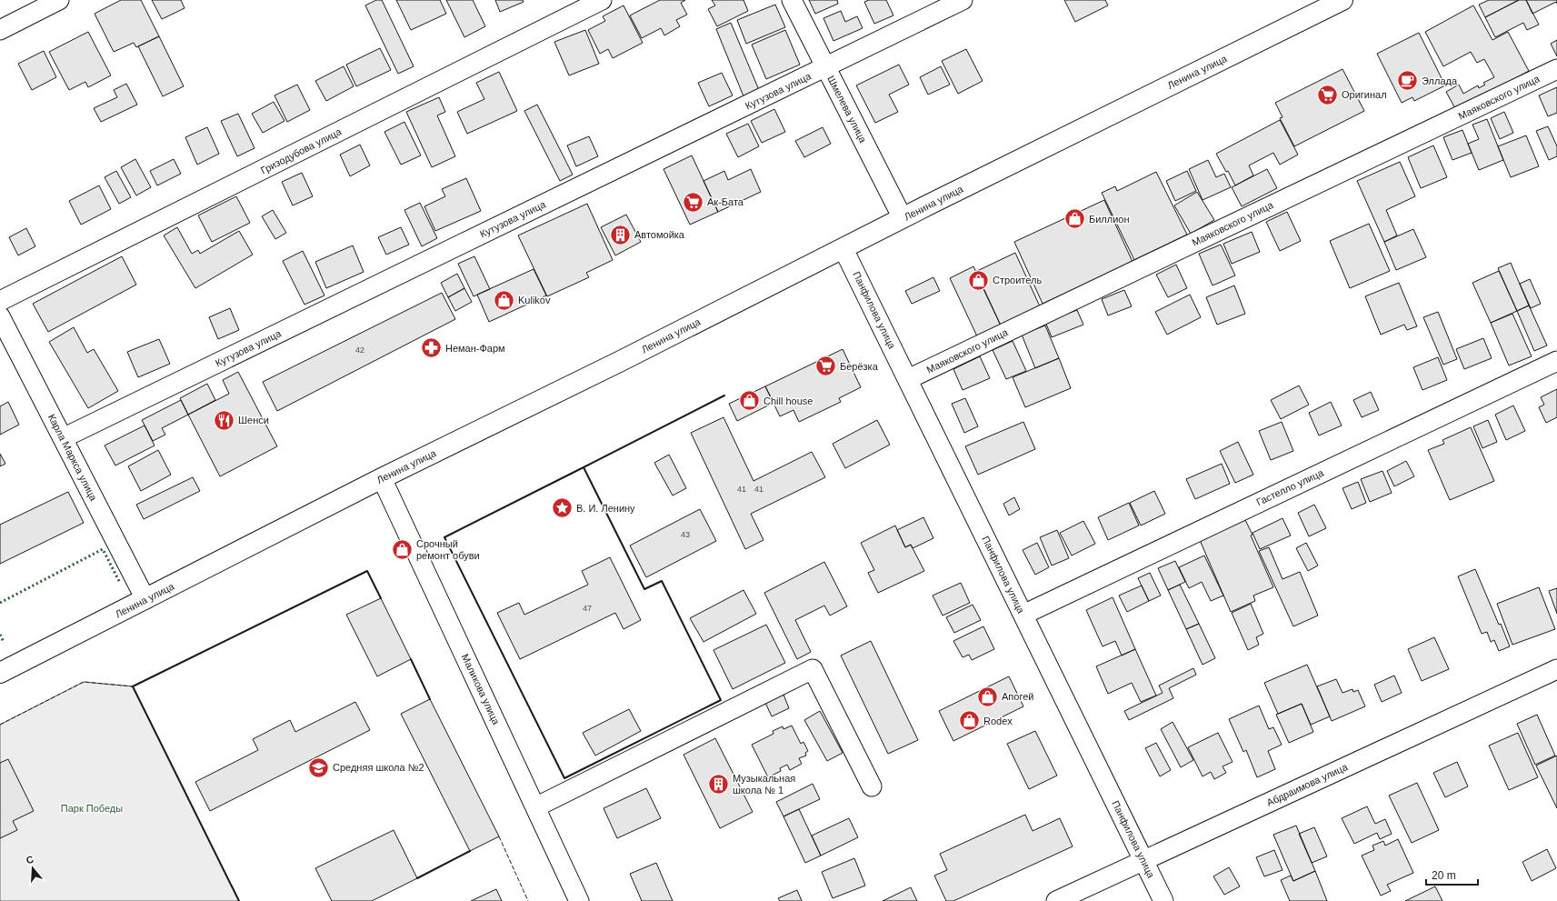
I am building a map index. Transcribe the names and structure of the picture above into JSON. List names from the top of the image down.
{
  "streets": {
    "main road": ["Ленина улица"],
    "street": [
      "Кутузова улица",
      "Маяковского улица",
      "Шмелева улица",
      "Гризодубова улица",
      "Панфилова улица",
      "Карла Маркса улица",
      "Гастелло улица",
      "Маликова улица",
      "Абдраимова улица"
    ]
  },
  "crossings": [
    ["Ленина улица", "Шмелева улица"],
    ["Ленина улица", "Панфилова улица"],
    ["Ленина улица", "Карла Маркса улица"],
    ["Ленина улица", "Маликова улица"],
    ["Кутузова улица", "Шмелева улица"],
    ["Кутузова улица", "Карла Маркса улица"],
    ["Маяковского улица", "Панфилова улица"],
    ["Панфилова улица", "Гастелло улица"],
    ["Панфилова улица", "Абдраимова улица"]
  ],
  "parks": ["Парк Победы"],
  "places": {
    "cafe": ["Эллада"],
    "supermarket": ["Оригинал", "Ак-Бата", "Берёзка"],
    "shop": [
      "Биллион",
      "Строитель",
      "Kulikov",
      "Chill house",
      "Срочный ремонт обуви",
      "Апогей",
      "Rodex"
    ],
    "building": ["Автомойка", "Музыкальная школа № 1"],
    "pharmacy": ["Неман-Фарм"],
    "restaurant": ["Шенси"],
    "place": ["В. И. Ленину"],
    "school or university": ["Средняя школа №2"]
  },
  "house_numbers": [
    "42",
    "41",
    "41",
    "43",
    "47"
  ],
  "scale_bar": "20 m",
  "north": "top"
}
